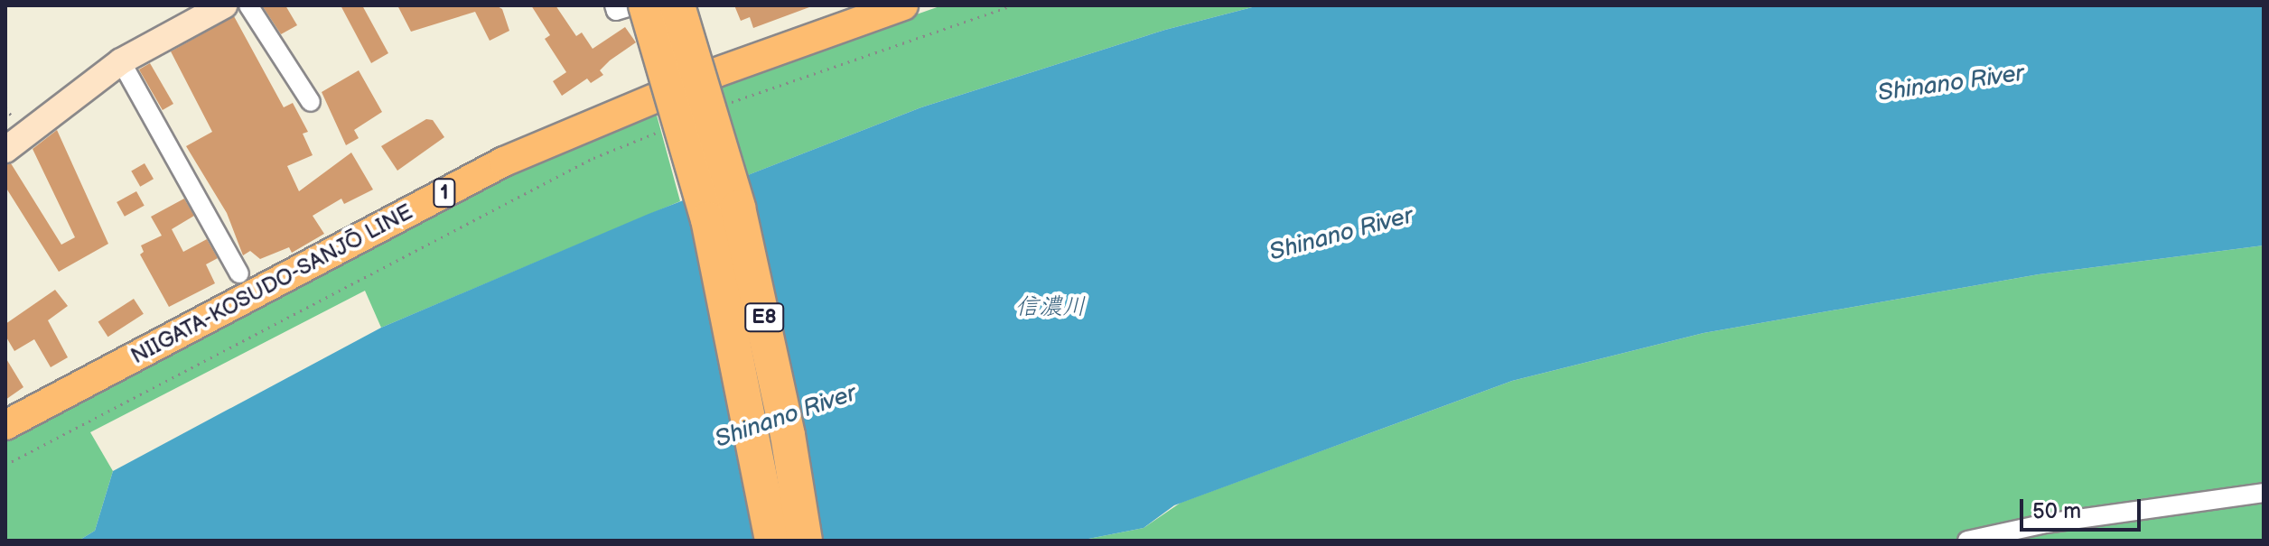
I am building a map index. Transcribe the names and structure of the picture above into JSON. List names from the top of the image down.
{
  "streets": {
    "highway": ["E8"],
    "main road": ["1", "NIIGATA-KOSUDO-SANJŌ LINE"]
  },
  "water": ["Shinano River", "信濃川"],
  "scale_bar": "50 m"
}
